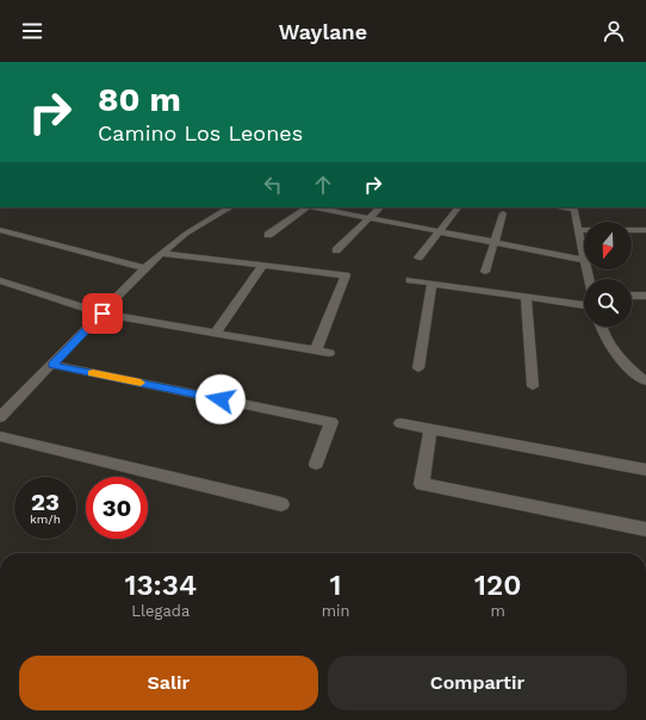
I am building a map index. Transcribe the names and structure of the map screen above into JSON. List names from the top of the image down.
{
  "north": "bottom",
  "page": {
    "header": "Waylane",
    "turn": ["80 m", "Camino Los Leones"],
    "speed": "23 km/h",
    "limit": "30",
    "eta": [
      "13:34",
      "Llegada",
      "1",
      "min",
      "120",
      "m"
    ],
    "buttons": ["Salir", "Compartir"]
  }
}
